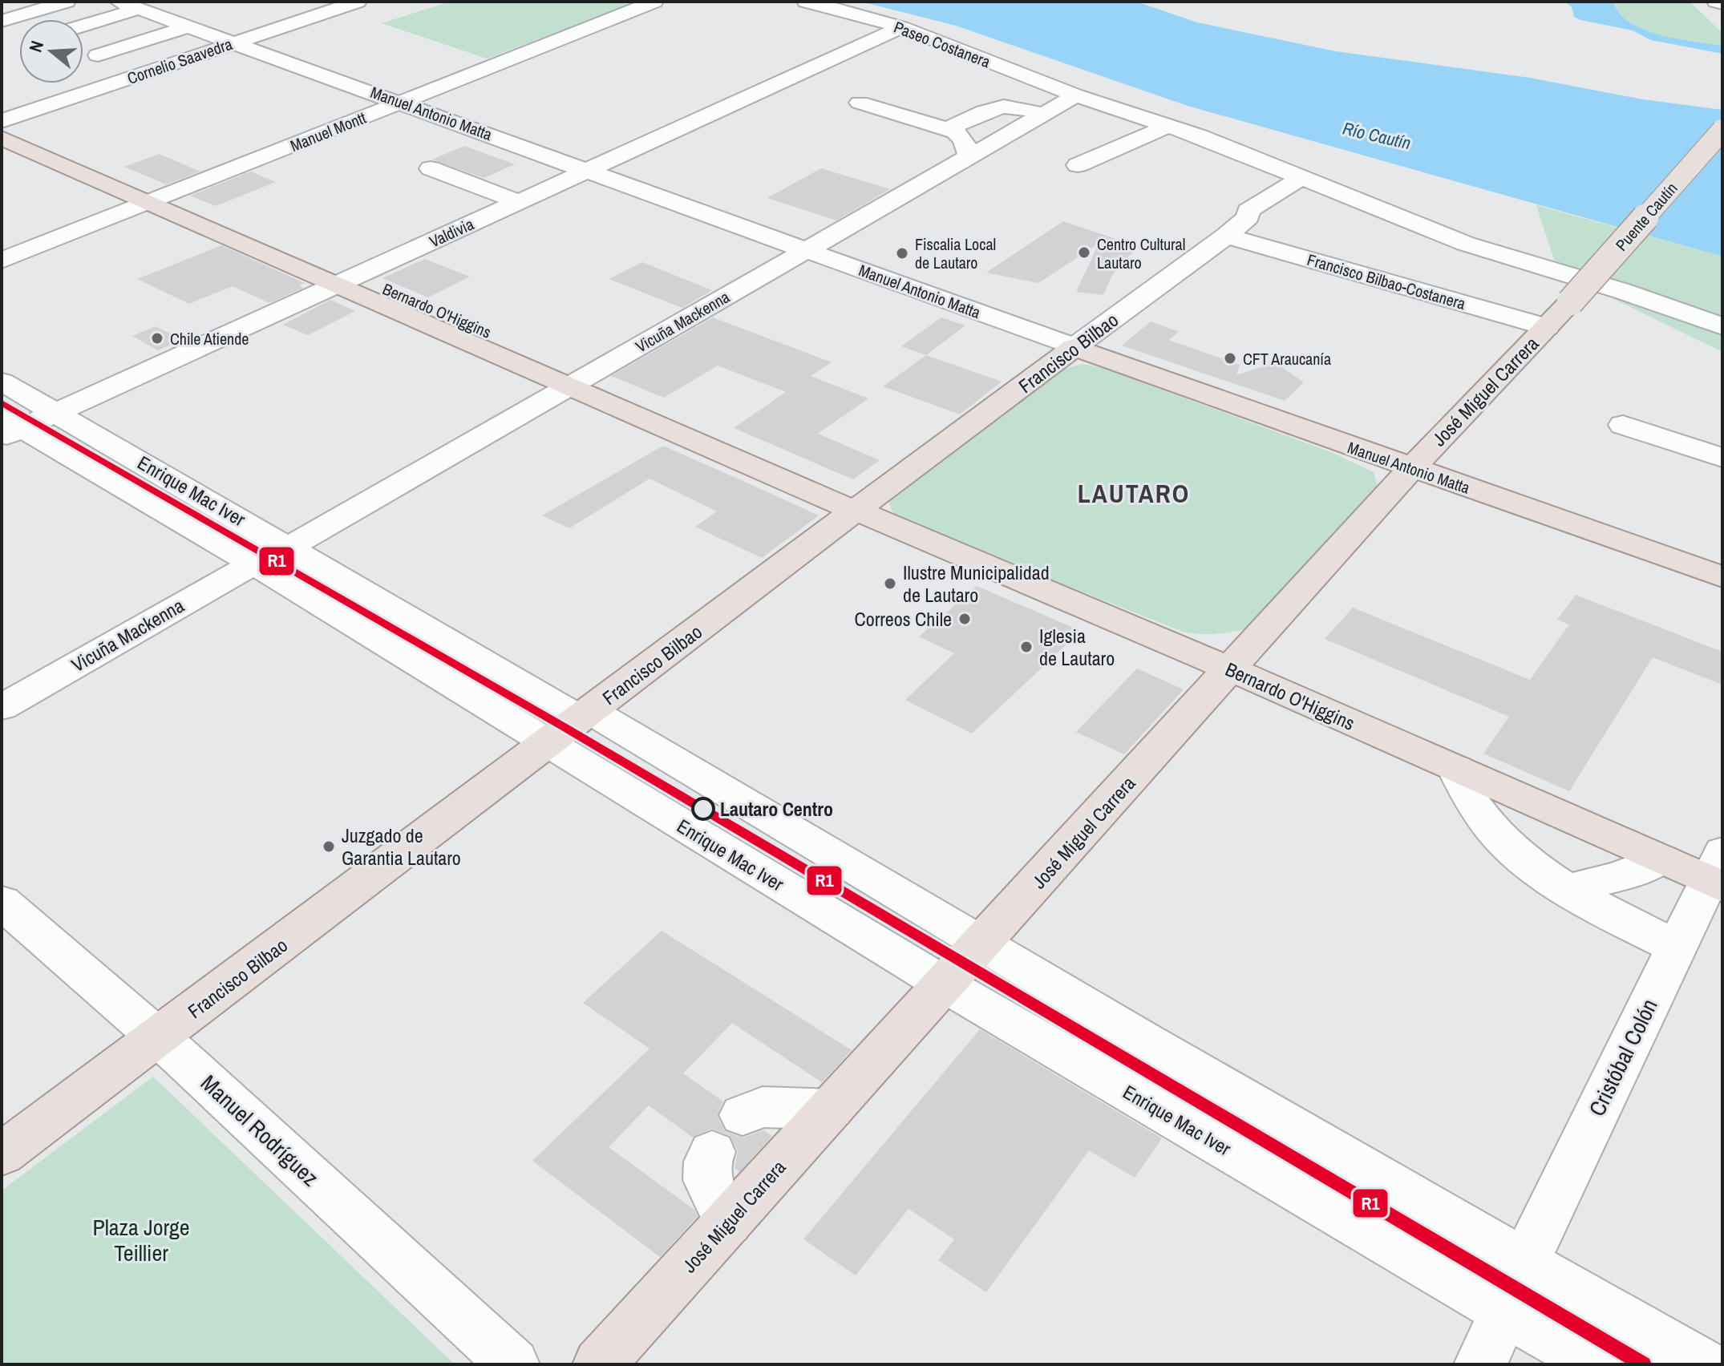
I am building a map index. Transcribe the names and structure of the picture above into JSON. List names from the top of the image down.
{
  "streets": {
    "main road": [
      "Manuel Antonio Matta",
      "Puente Cautín",
      "Bernardo O'Higgins",
      "Francisco Bilbao",
      "José Miguel Carrera"
    ],
    "street": [
      "Paseo Costanera",
      "Cornelio Saavedra",
      "Manuel Montt",
      "Valdivia",
      "Francisco Bilbao-Costanera",
      "Vicuña Mackenna",
      "Enrique Mac Iver",
      "Cristóbal Colón",
      "Manuel Rodríguez"
    ]
  },
  "crossings": [
    ["Paseo Costanera", "Valdivia"],
    ["Paseo Costanera", "Vicuña Mackenna"],
    ["Paseo Costanera", "Francisco Bilbao"],
    ["Cornelio Saavedra", "Manuel Antonio Matta"],
    ["Cornelio Saavedra", "Bernardo O'Higgins"],
    ["Manuel Antonio Matta", "Manuel Montt"],
    ["Manuel Antonio Matta", "Valdivia"],
    ["Manuel Antonio Matta", "Vicuña Mackenna"],
    ["Manuel Antonio Matta", "Francisco Bilbao"],
    ["Manuel Antonio Matta", "José Miguel Carrera"],
    ["Manuel Montt", "Bernardo O'Higgins"],
    ["Puente Cautín", "José Miguel Carrera"],
    ["Valdivia", "Bernardo O'Higgins"],
    ["Valdivia", "Enrique Mac Iver"],
    ["Francisco Bilbao-Costanera", "Francisco Bilbao"],
    ["Francisco Bilbao-Costanera", "José Miguel Carrera"],
    ["Bernardo O'Higgins", "Vicuña Mackenna"],
    ["Bernardo O'Higgins", "Francisco Bilbao"],
    ["Bernardo O'Higgins", "José Miguel Carrera"],
    ["Bernardo O'Higgins", "Cristóbal Colón"],
    ["Vicuña Mackenna", "Enrique Mac Iver"],
    ["Francisco Bilbao", "Enrique Mac Iver"],
    ["Francisco Bilbao", "Manuel Rodríguez"],
    ["José Miguel Carrera", "Enrique Mac Iver"],
    ["Enrique Mac Iver", "Cristóbal Colón"]
  ],
  "districts": ["LAUTARO"],
  "water": ["Río Cautín"],
  "parks": ["Plaza Jorge Teillier"],
  "places": [
    "Centro Cultural Lautaro",
    "Fiscalia Local de Lautaro",
    "Chile Atiende",
    "CFT Araucanía",
    "Ilustre Municipalidad de Lautaro",
    "Correos Chile",
    "Iglesia de Lautaro",
    "Lautaro Centro",
    "Juzgado de Garantia Lautaro"
  ],
  "lines": ["transit line R1"],
  "north": "left"
}
